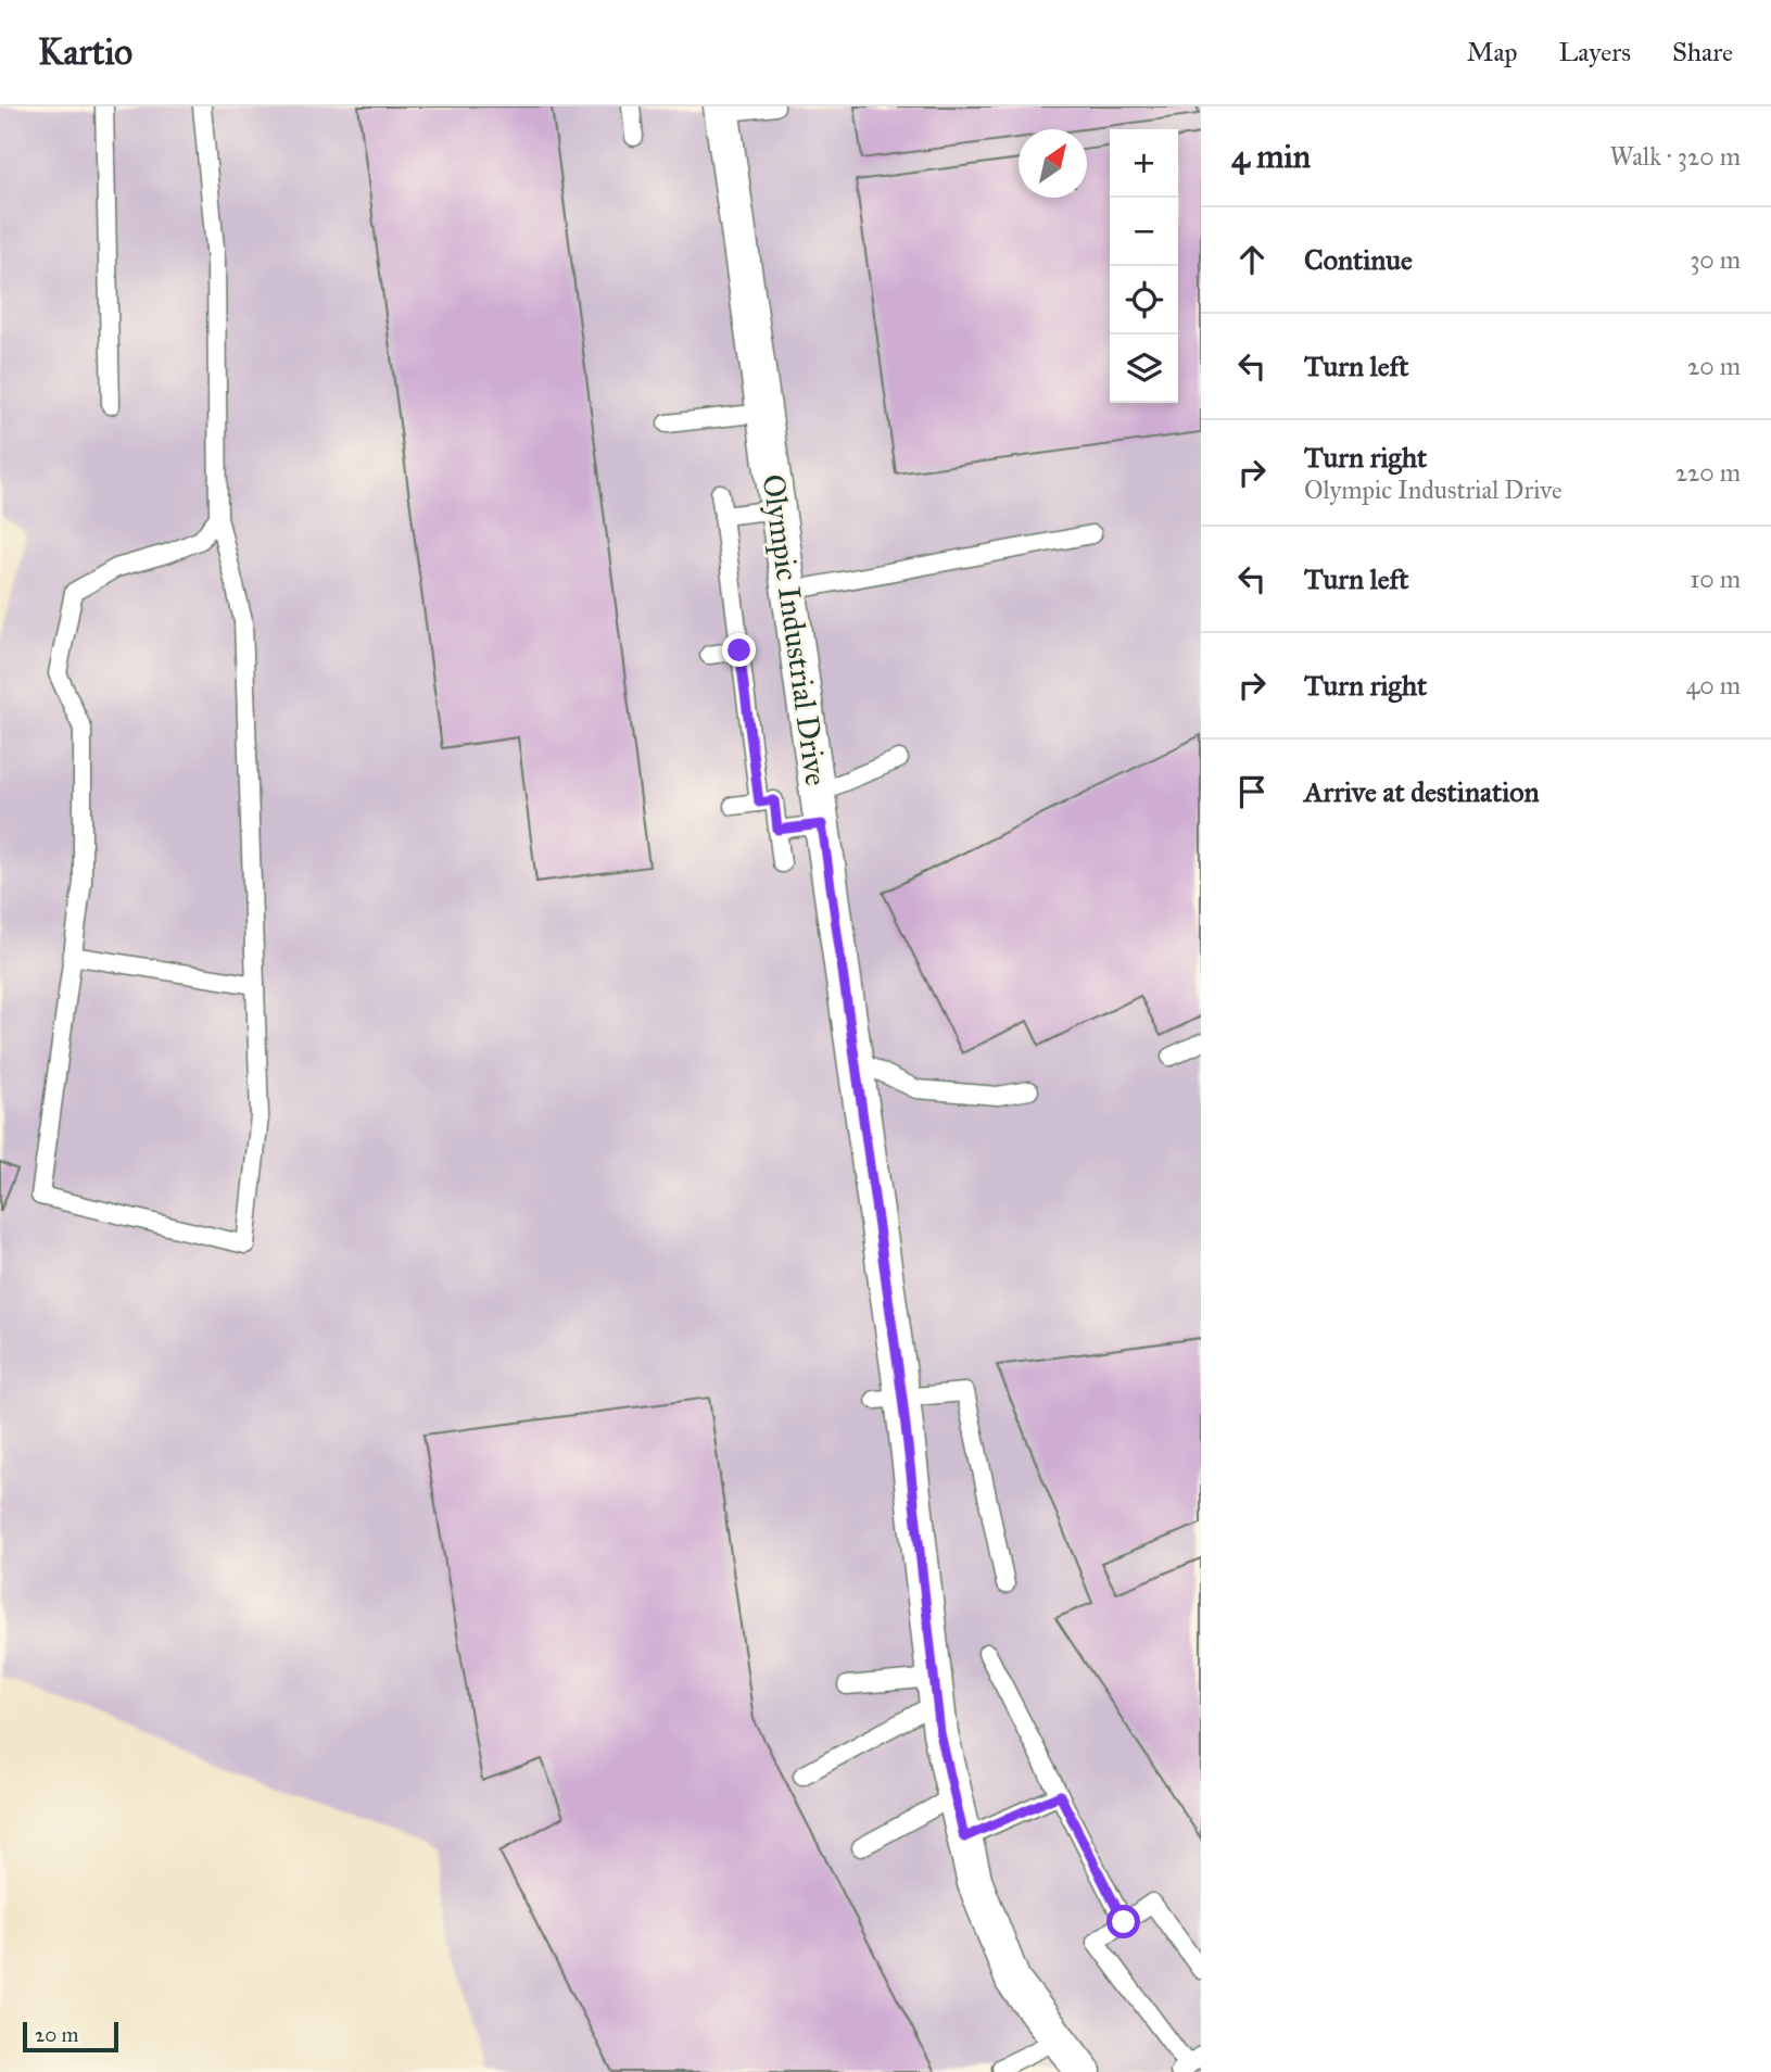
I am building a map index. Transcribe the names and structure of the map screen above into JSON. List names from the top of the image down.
{
  "streets": {
    "street": ["Olympic Industrial Drive"]
  },
  "scale_bar": "20 m",
  "north": "top right",
  "page": {
    "header": "Kartio",
    "nav": ["Map", "Layers", "Share"],
    "heading": ["4 min", "Walk · 320 m"],
    "map_buttons": ["+", "−"],
    "list": [
      ["Continue", "30 m"],
      ["Turn left", "20 m"],
      ["Turn right", "Olympic Industrial Drive", "220 m"],
      ["Turn left", "10 m"],
      ["Turn right", "40 m"],
      "Arrive at destination"
    ],
    "scale": "20 m"
  }
}
